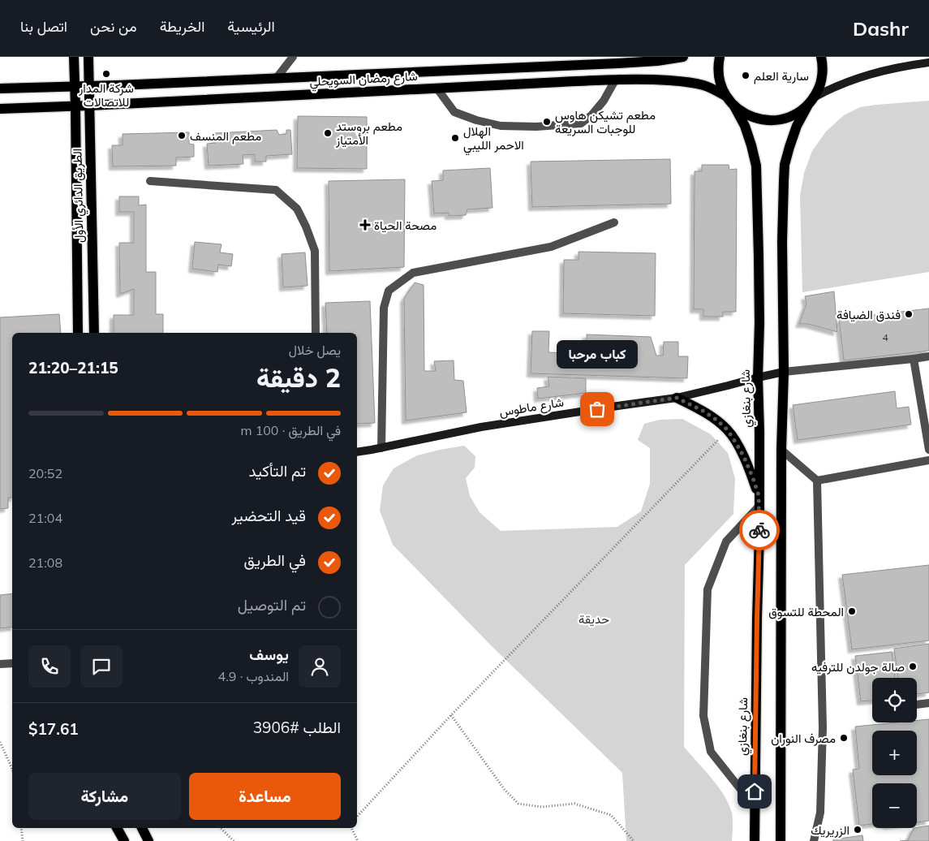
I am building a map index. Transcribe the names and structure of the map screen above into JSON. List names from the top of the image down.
{
  "streets": {
    "main road": ["شارع رمضان السويحلي", "الطريق الدائري الأول", "شارع بنغازي"],
    "street": ["شارع ماطوس"]
  },
  "crossings": [
    ["شارع رمضان السويحلي", "الطريق الدائري الأول"],
    ["شارع بنغازي", "شارع ماطوس"]
  ],
  "parks": ["حديقة"],
  "places": {
    "other": [
      "شركة المدار للاتصالات",
      "سارية العلم",
      "مطعم تشيكن هاوس للوجبات السريعة",
      "مطعم بروستد الأمتياز",
      "مطعم المنسف",
      "الهلال الاحمر الليبي",
      "فندق الضيافة",
      "كباب مرحبا",
      "المحطة للتسوق",
      "صالة جولدن للترفيه",
      "مصرف النوران",
      "الزريريك"
    ],
    "health": ["مصحة الحياة"]
  },
  "house_numbers": ["4"],
  "page": {
    "header": "Dashr",
    "nav": [
      "الرئيسية",
      "الخريطة",
      "من نحن",
      "اتصل بنا"
    ],
    "heading": ["2 دقيقة", "يصل خلال", "21:15–21:20"],
    "panel": [
      "يوسف",
      "المندوب · 4.9",
      "الطلب #3906",
      "$17.61"
    ],
    "bubble": "كباب مرحبا",
    "bar": "في الطريق · 100 m",
    "list": [
      ["تم التأكيد", "20:52"],
      ["قيد التحضير", "21:04"],
      ["في الطريق", "21:08"],
      "تم التوصيل"
    ],
    "map_buttons": ["+", "−"],
    "buttons": ["مساعدة", "مشاركة"]
  }
}
